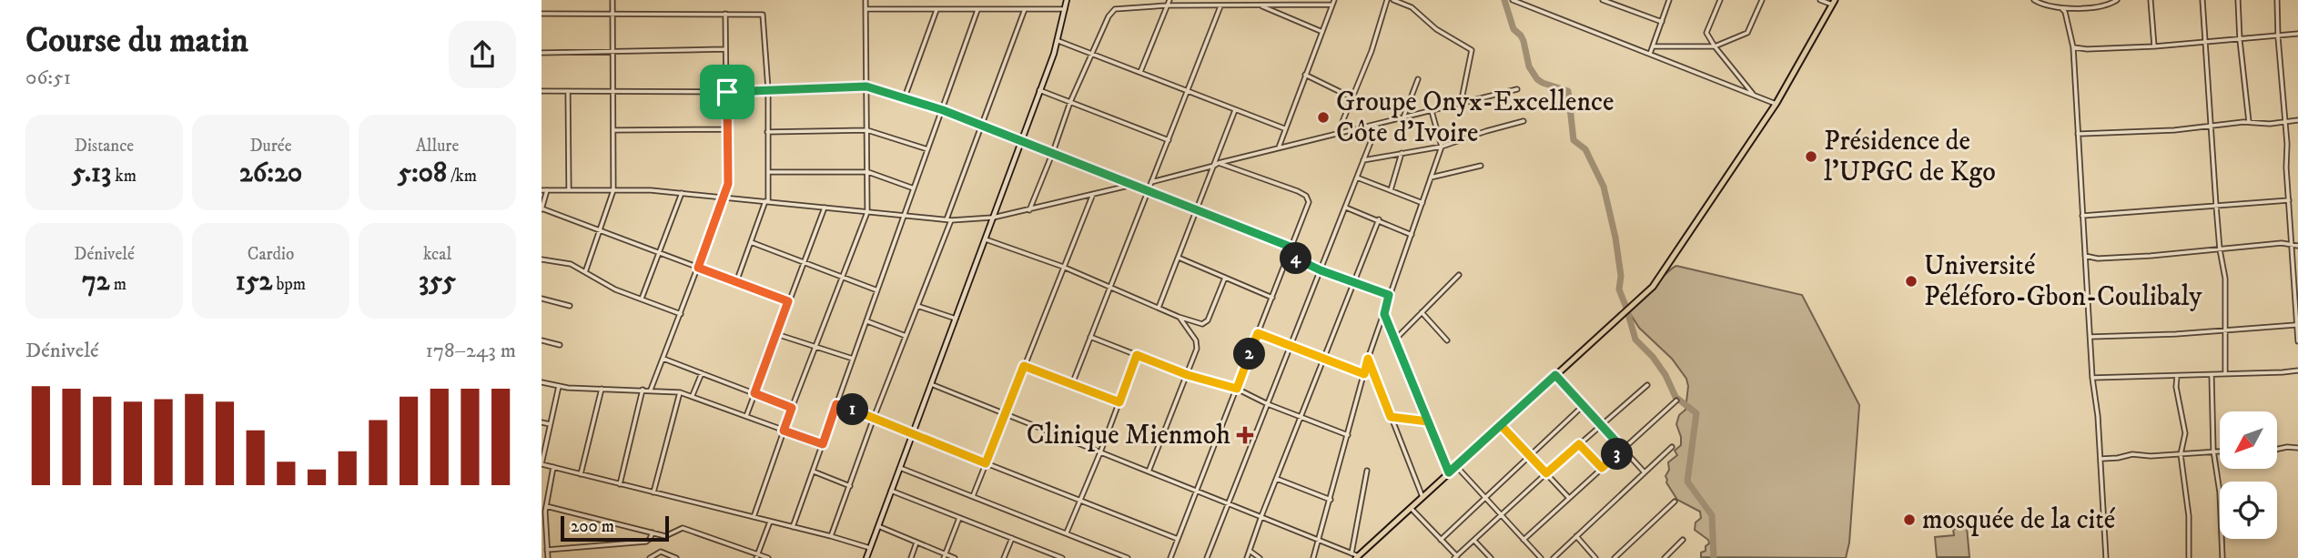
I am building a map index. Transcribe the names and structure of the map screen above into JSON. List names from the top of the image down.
{
  "places": {
    "other": [
      "Groupe Onyx-Excellence Côte d'Ivoire",
      "Présidence de l'UPGC de Kgo",
      "Université Péléforo-Gbon-Coulibaly",
      "mosquée de la cité"
    ],
    "health": ["Clinique Mienmoh"]
  },
  "scale_bar": "200 m",
  "north": "bottom left",
  "page": {
    "heading": ["Course du matin", "06:51"],
    "stats": [
      ["Distance", "5.13 km"],
      ["Durée", "26:20"],
      ["Allure", "5:08 /km"],
      ["Dénivelé", "72 m"],
      ["Cardio", "152 bpm"],
      ["kcal", "355"]
    ],
    "pins": [
      "4",
      "2",
      "1",
      "3"
    ],
    "chart": ["Dénivelé", "178–243 m"],
    "scale": "200 m"
  }
}
